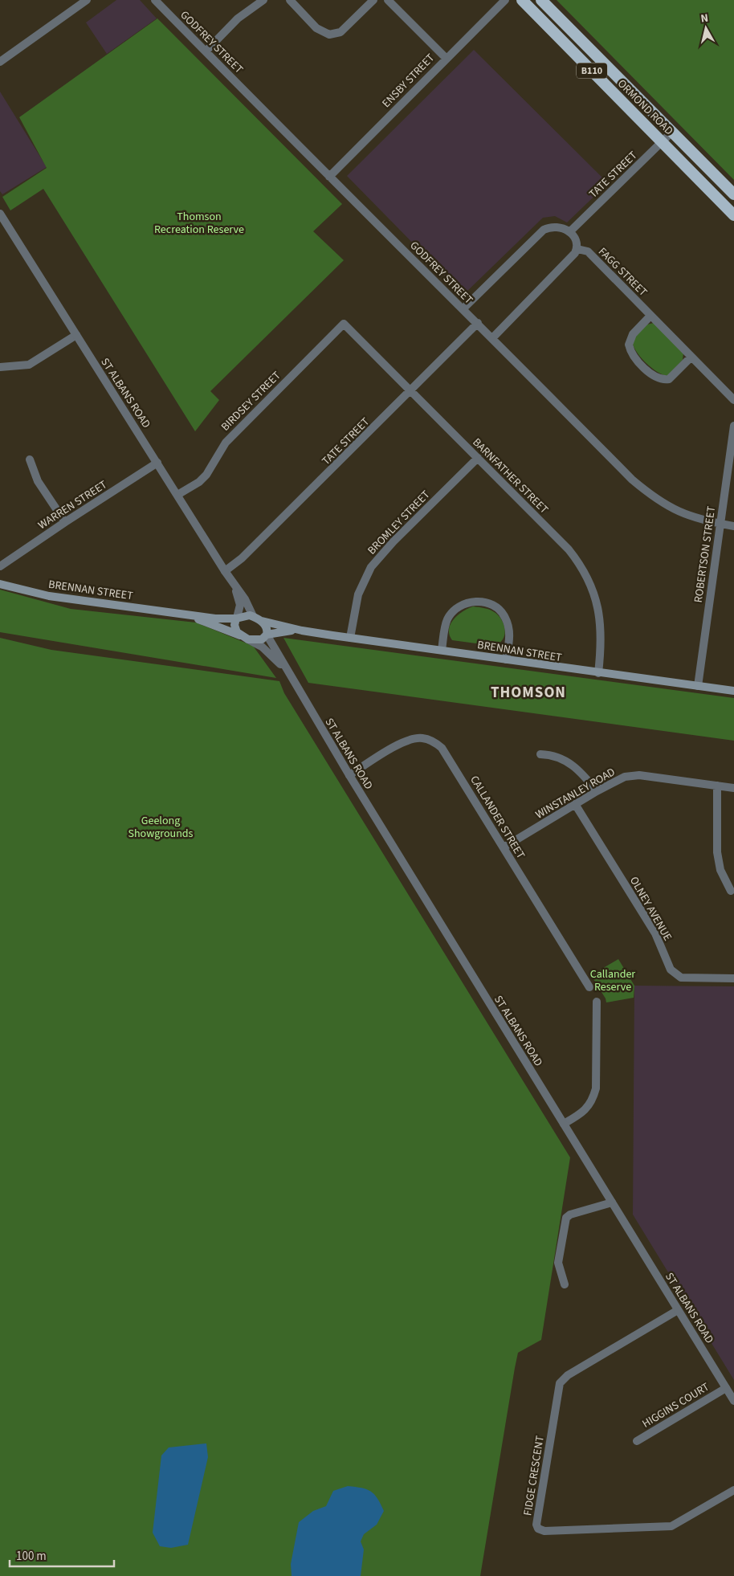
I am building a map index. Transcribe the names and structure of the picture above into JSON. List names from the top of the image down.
{
  "streets": {
    "highway": ["B110", "ORMOND ROAD"],
    "main road": ["BRENNAN STREET"],
    "street": [
      "GODFREY STREET",
      "ENSBY STREET",
      "TATE STREET",
      "FAGG STREET",
      "ST ALBANS ROAD",
      "BIRDSEY STREET",
      "BARNFATHER STREET",
      "WARREN STREET",
      "BROMLEY STREET",
      "ROBERTSON STREET",
      "WINSTANLEY ROAD",
      "CALLANDER STREET",
      "OLNEY AVENUE",
      "HIGGINS COURT",
      "FIDGE CRESCENT"
    ]
  },
  "crossings": [
    ["GODFREY STREET", "ENSBY STREET"],
    ["GODFREY STREET", "TATE STREET"],
    ["GODFREY STREET", "ROBERTSON STREET"],
    ["ORMOND ROAD", "TATE STREET"],
    ["TATE STREET", "ST ALBANS ROAD"],
    ["TATE STREET", "BARNFATHER STREET"],
    ["ST ALBANS ROAD", "BIRDSEY STREET"],
    ["ST ALBANS ROAD", "WARREN STREET"],
    ["ST ALBANS ROAD", "BRENNAN STREET"],
    ["ST ALBANS ROAD", "CALLANDER STREET"],
    ["ST ALBANS ROAD", "HIGGINS COURT"],
    ["ST ALBANS ROAD", "FIDGE CRESCENT"],
    ["BIRDSEY STREET", "BARNFATHER STREET"],
    ["BARNFATHER STREET", "BROMLEY STREET"],
    ["BARNFATHER STREET", "BRENNAN STREET"],
    ["BROMLEY STREET", "BRENNAN STREET"],
    ["ROBERTSON STREET", "BRENNAN STREET"],
    ["WINSTANLEY ROAD", "CALLANDER STREET"],
    ["WINSTANLEY ROAD", "OLNEY AVENUE"]
  ],
  "districts": ["THOMSON"],
  "parks": ["Thomson Recreation Reserve", "Geelong Showgrounds", "Callander Reserve"],
  "scale_bar": "100 m",
  "north": "top"
}
